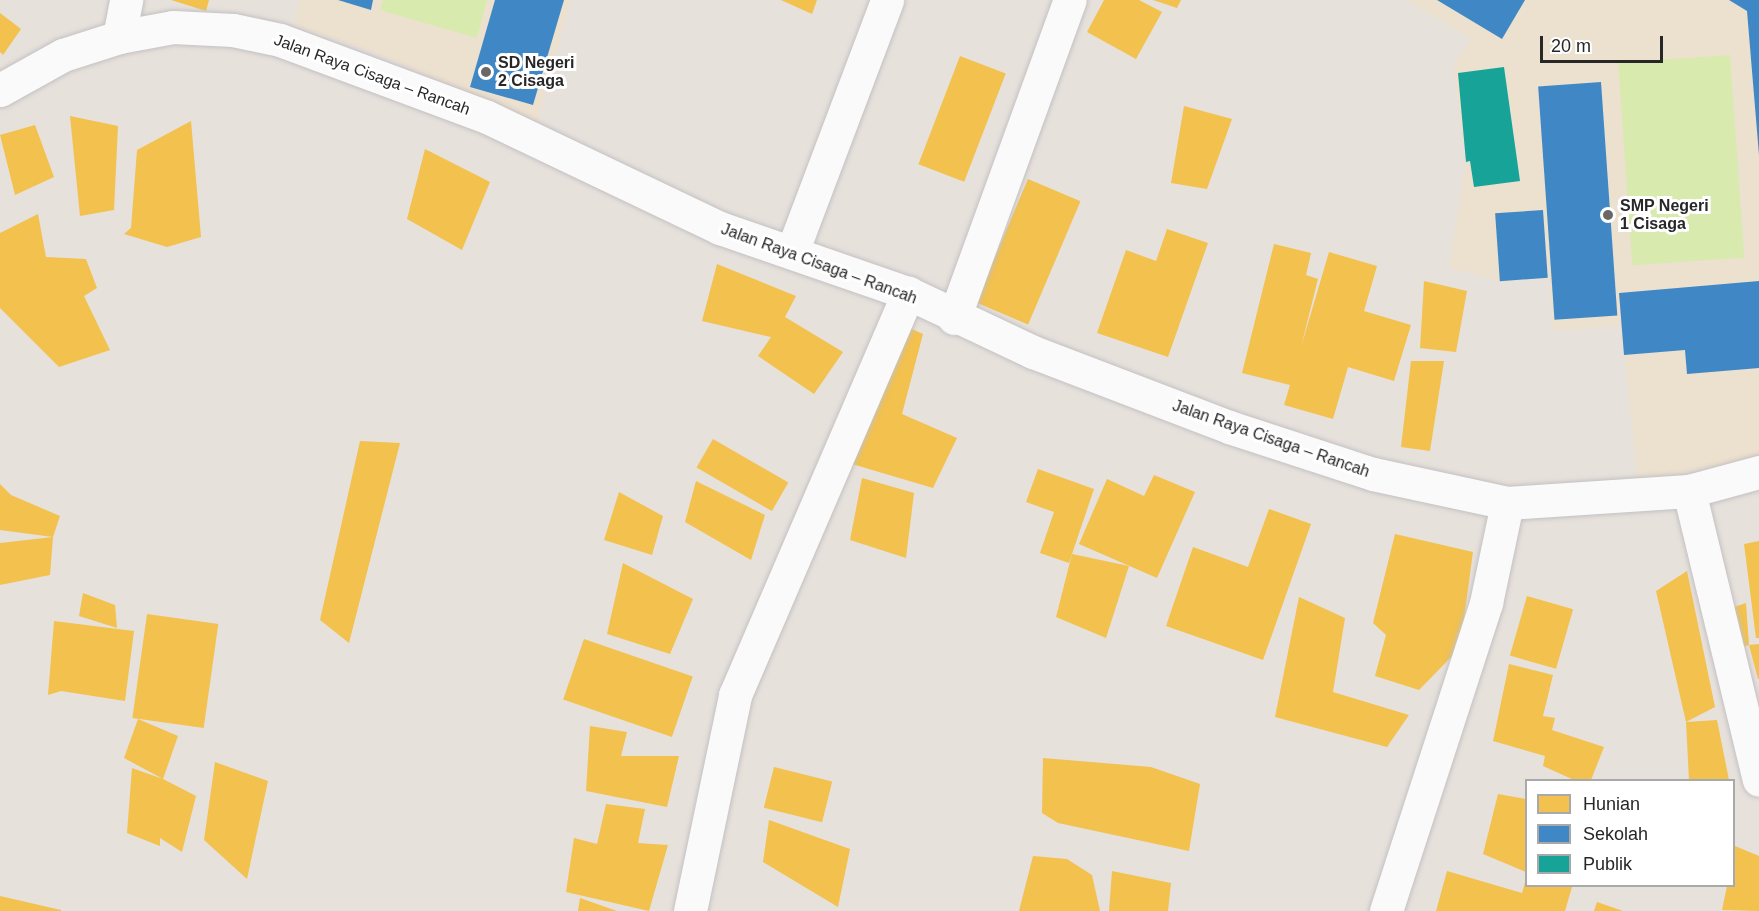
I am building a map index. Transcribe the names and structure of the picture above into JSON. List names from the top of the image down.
{
  "streets": {
    "street": ["Jalan Raya Cisaga – Rancah"]
  },
  "places": ["SD Negeri 2 Cisaga", "SMP Negeri 1 Cisaga"],
  "legend": ["Hunian", "Sekolah", "Publik"],
  "scale_bar": "20 m"
}
